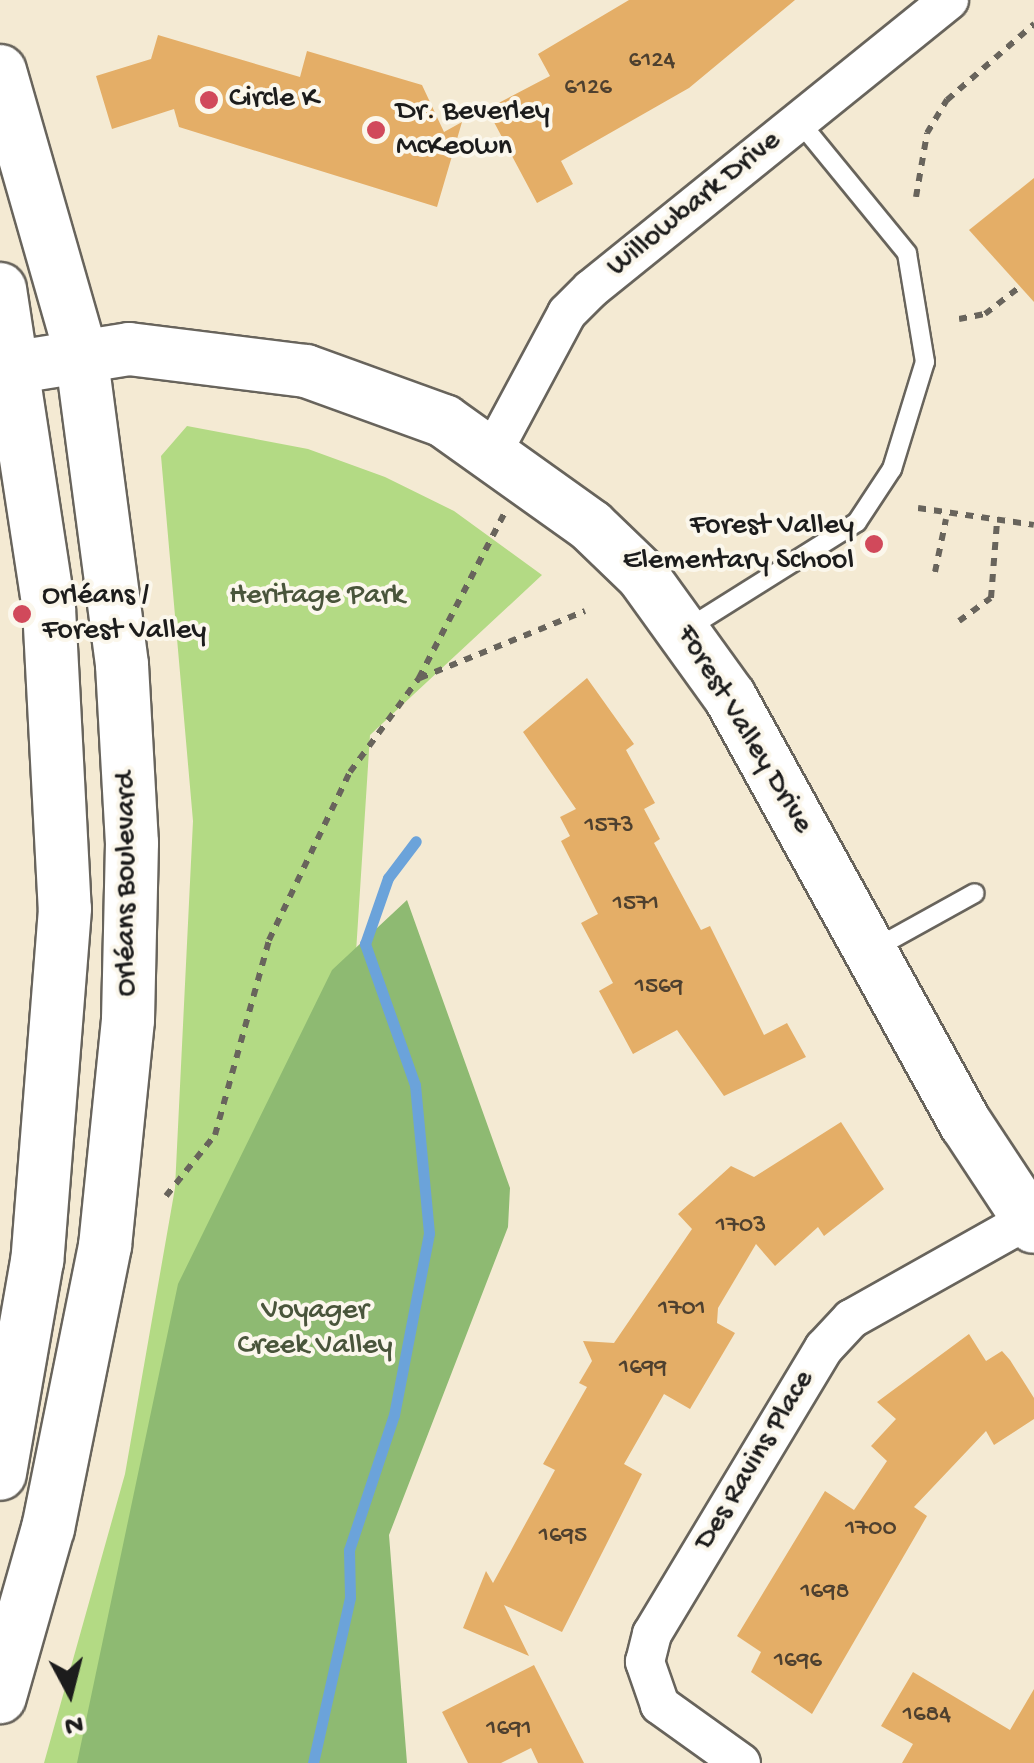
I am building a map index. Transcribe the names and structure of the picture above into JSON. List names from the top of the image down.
{
  "streets": {
    "main road": ["Forest Valley Drive", "Orléans Boulevard"],
    "street": ["Willowbark Drive", "Des Ravins Place"]
  },
  "crossings": [
    ["Willowbark Drive", "Forest Valley Drive"],
    ["Forest Valley Drive", "Orléans Boulevard"],
    ["Forest Valley Drive", "Des Ravins Place"]
  ],
  "parks": ["Heritage Park", "Voyager Creek Valley"],
  "places": [
    "Circle K",
    "Dr. Beverley McKeown",
    "Forest Valley Elementary School",
    "Orléans / Forest Valley"
  ],
  "house_numbers": [
    "6124",
    "6126",
    "1573",
    "1571",
    "1569",
    "1703",
    "1701",
    "1699",
    "1700",
    "1695",
    "1698",
    "1696",
    "1684",
    "1691"
  ],
  "north": "bottom"
}
